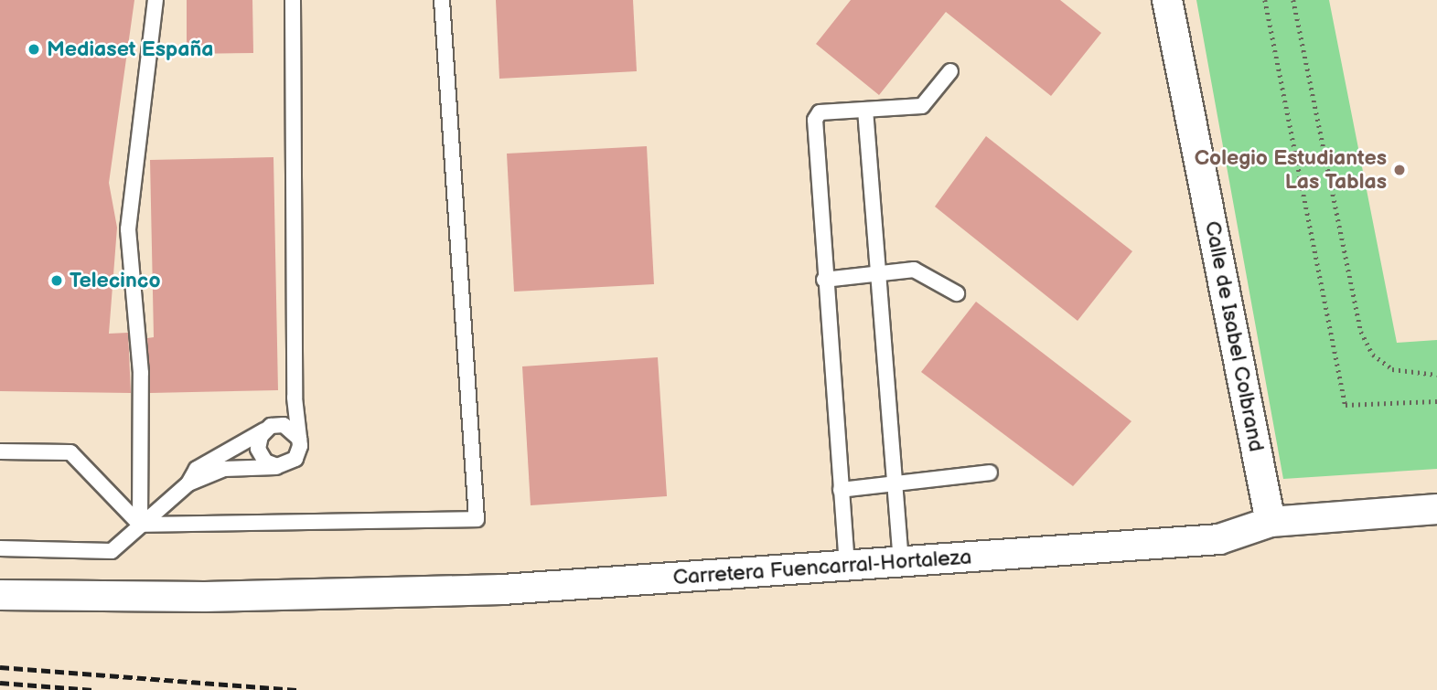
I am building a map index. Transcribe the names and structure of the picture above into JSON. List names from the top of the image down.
{
  "streets": {
    "street": ["Calle de Isabel Colbrand", "Carretera Fuencarral-Hortaleza"]
  },
  "crossings": [
    ["Calle de Isabel Colbrand", "Carretera Fuencarral-Hortaleza"]
  ],
  "places": ["Mediaset España", "Colegio Estudiantes Las Tablas", "Telecinco"]
}
